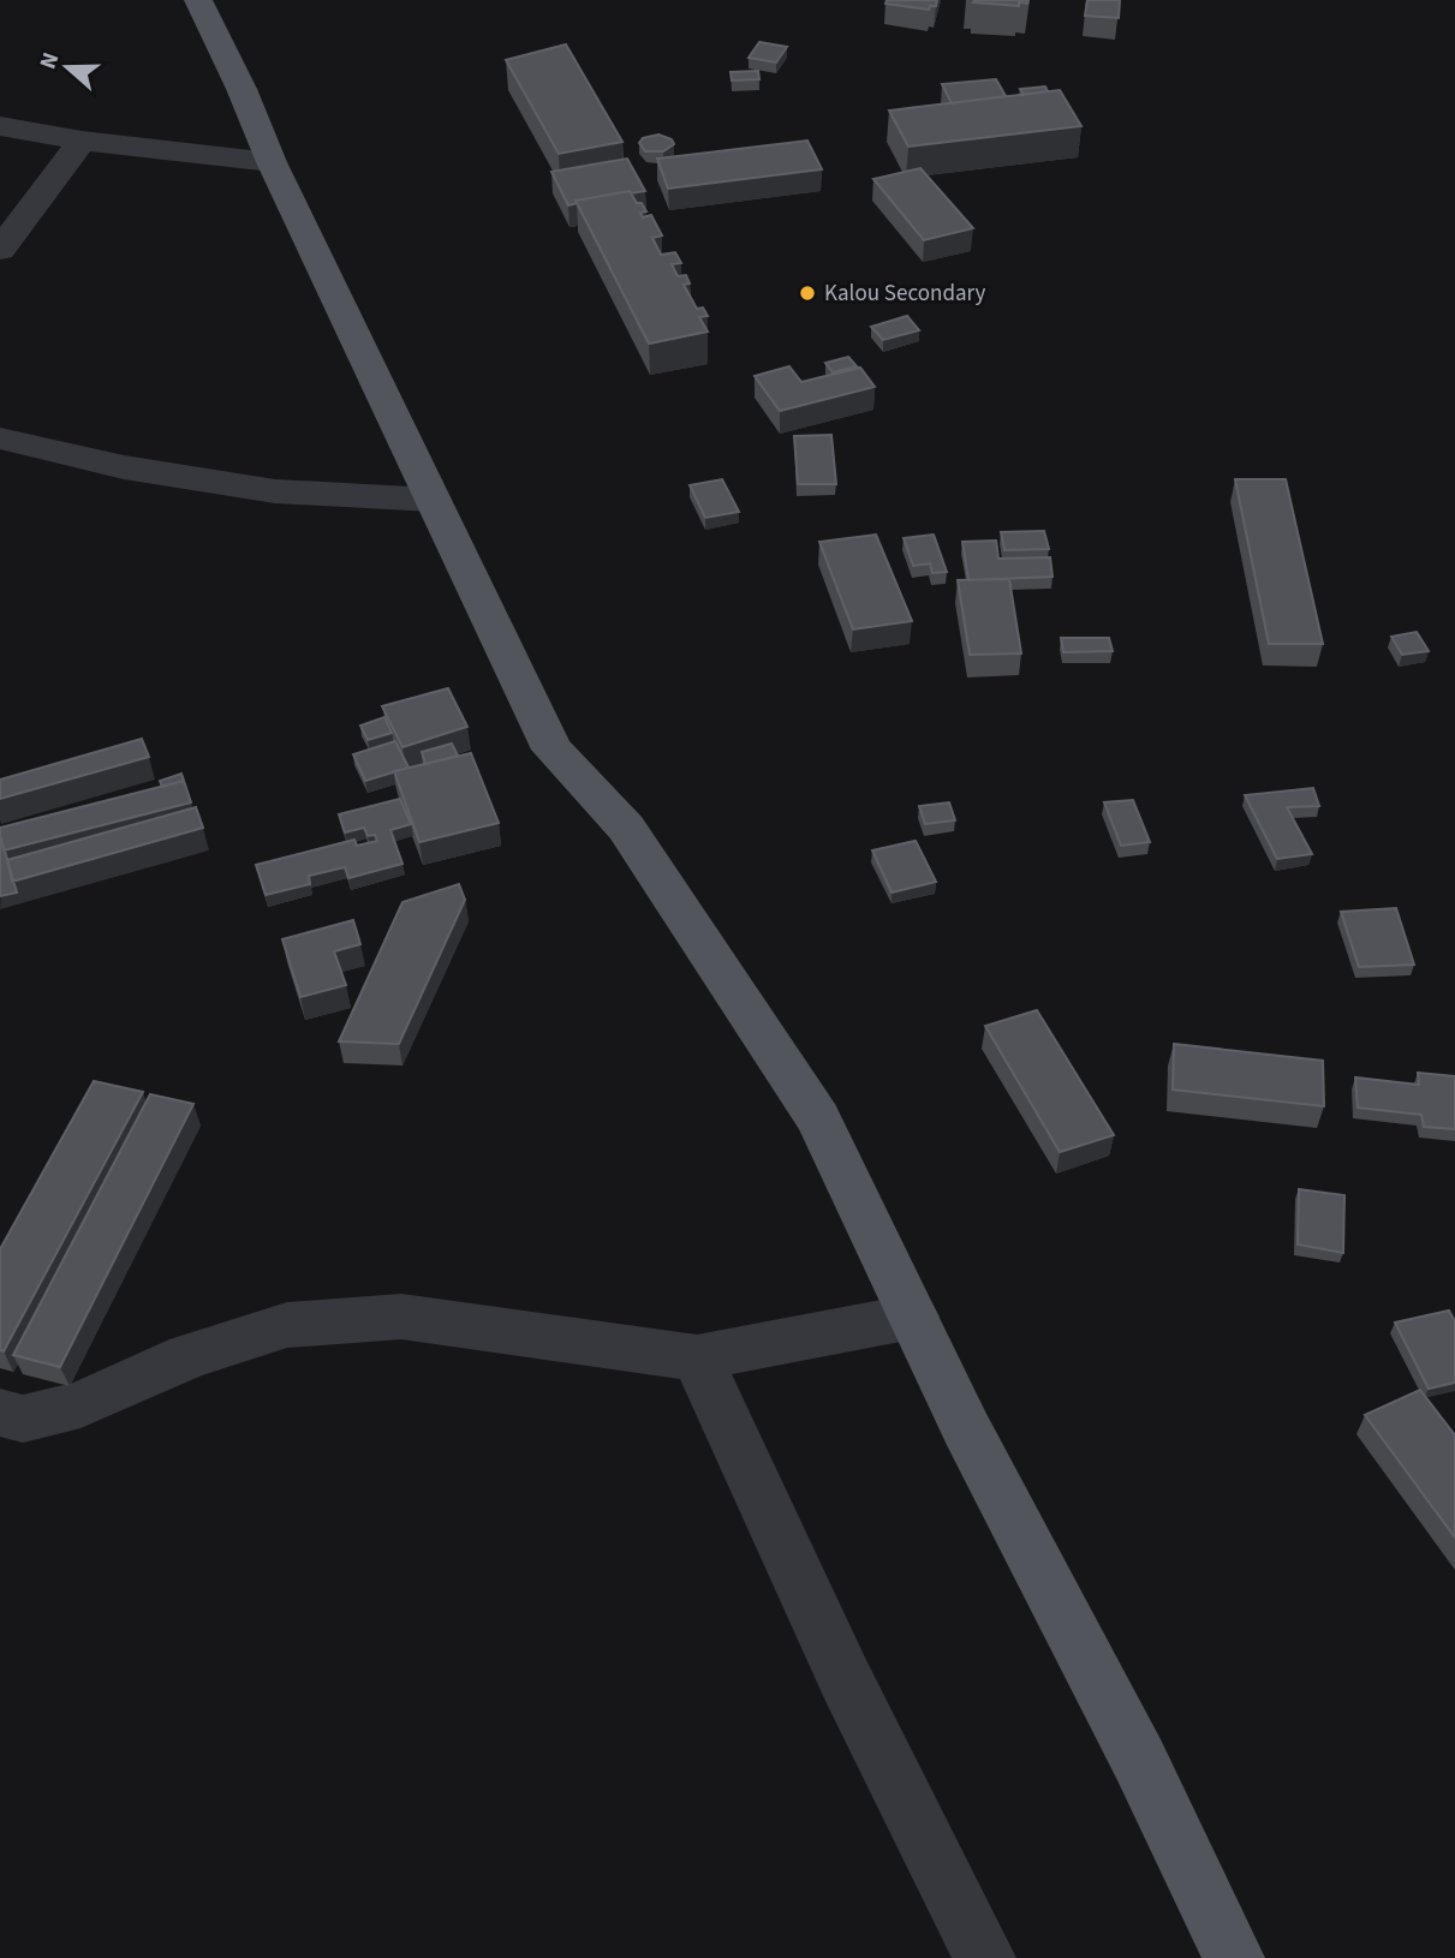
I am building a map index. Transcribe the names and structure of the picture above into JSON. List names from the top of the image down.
{
  "places": ["Kalou Secondary"],
  "north": "left"
}
